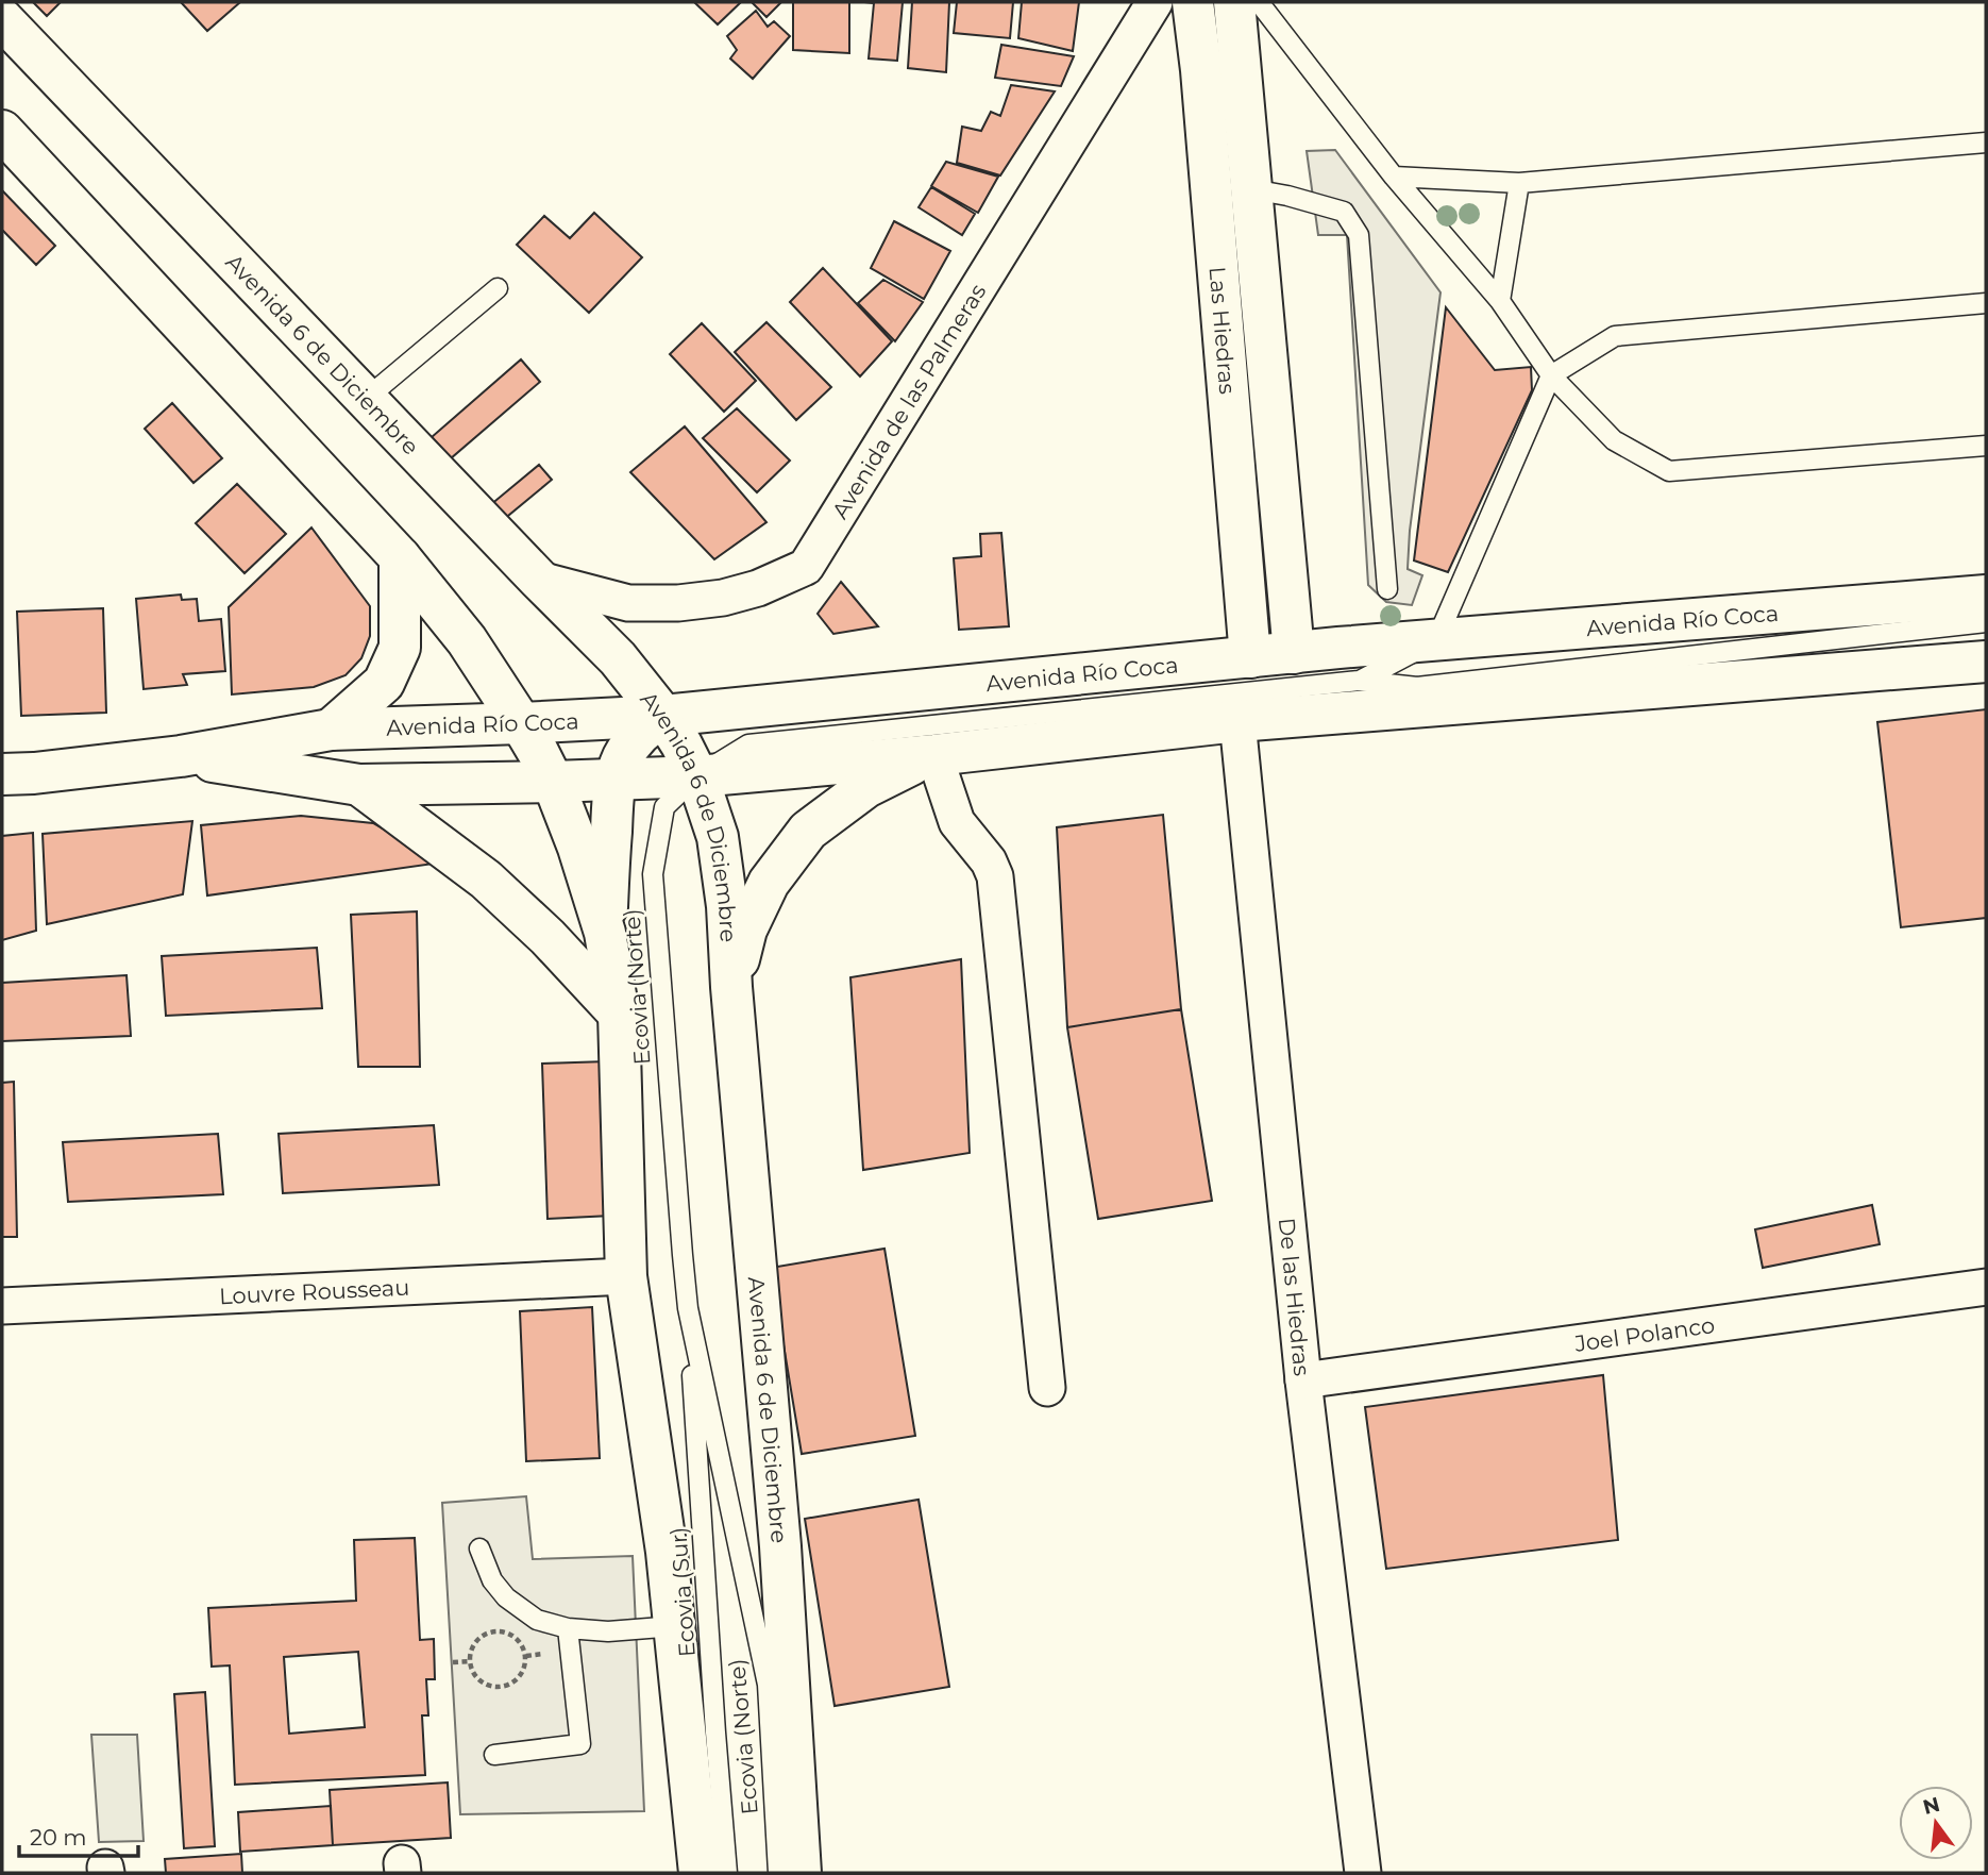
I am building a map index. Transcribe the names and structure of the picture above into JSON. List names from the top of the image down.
{
  "streets": {
    "main road": ["Las Hiedras", "Avenida 6 de Diciembre", "Avenida Río Coca"],
    "street": [
      "Avenida de las Palmeras",
      "Louvre Rousseau",
      "De las Hiedras",
      "Joel Polanco"
    ],
    "lane": ["Ecovia (Norte)", "Ecovia (Sur)"]
  },
  "crossings": [
    ["Las Hiedras", "Avenida Río Coca"],
    ["Avenida 6 de Diciembre", "Avenida de las Palmeras"],
    ["Avenida 6 de Diciembre", "Avenida Río Coca"],
    ["Avenida 6 de Diciembre", "Ecovia (Norte)"],
    ["Avenida Río Coca", "Ecovia (Norte)"],
    ["Avenida Río Coca", "De las Hiedras"],
    ["Ecovia (Norte)", "Ecovia (Sur)"],
    ["De las Hiedras", "Joel Polanco"]
  ],
  "scale_bar": "20 m",
  "north": "top"
}
